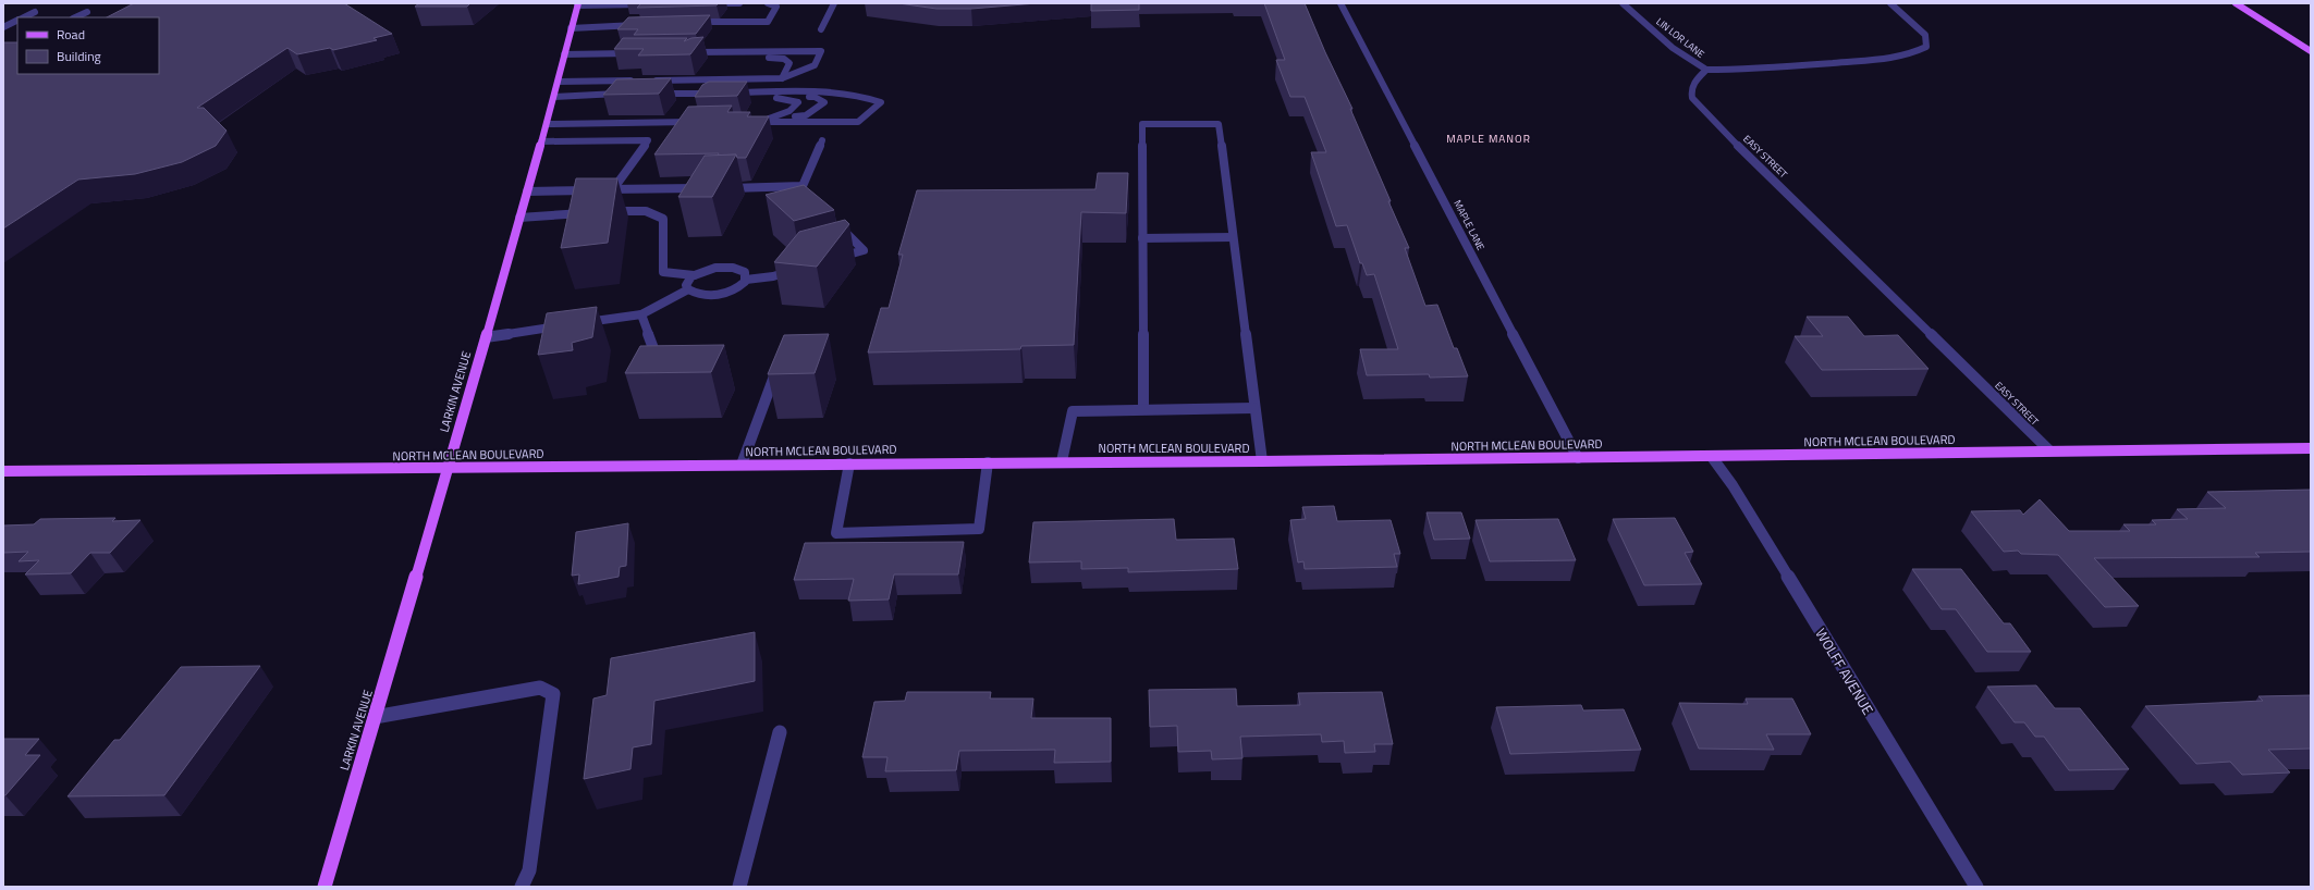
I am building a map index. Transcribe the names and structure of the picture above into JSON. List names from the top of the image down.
{
  "streets": {
    "main road": ["LARKIN AVENUE", "NORTH MCLEAN BOULEVARD"],
    "street": [
      "LIN LOR LANE",
      "EASY STREET",
      "MAPLE LANE",
      "WOLFF AVENUE"
    ]
  },
  "crossings": [
    ["LIN LOR LANE", "EASY STREET"],
    ["EASY STREET", "NORTH MCLEAN BOULEVARD"],
    ["MAPLE LANE", "NORTH MCLEAN BOULEVARD"],
    ["LARKIN AVENUE", "NORTH MCLEAN BOULEVARD"],
    ["NORTH MCLEAN BOULEVARD", "WOLFF AVENUE"]
  ],
  "districts": ["MAPLE MANOR"],
  "legend": ["Road", "Building"]
}
